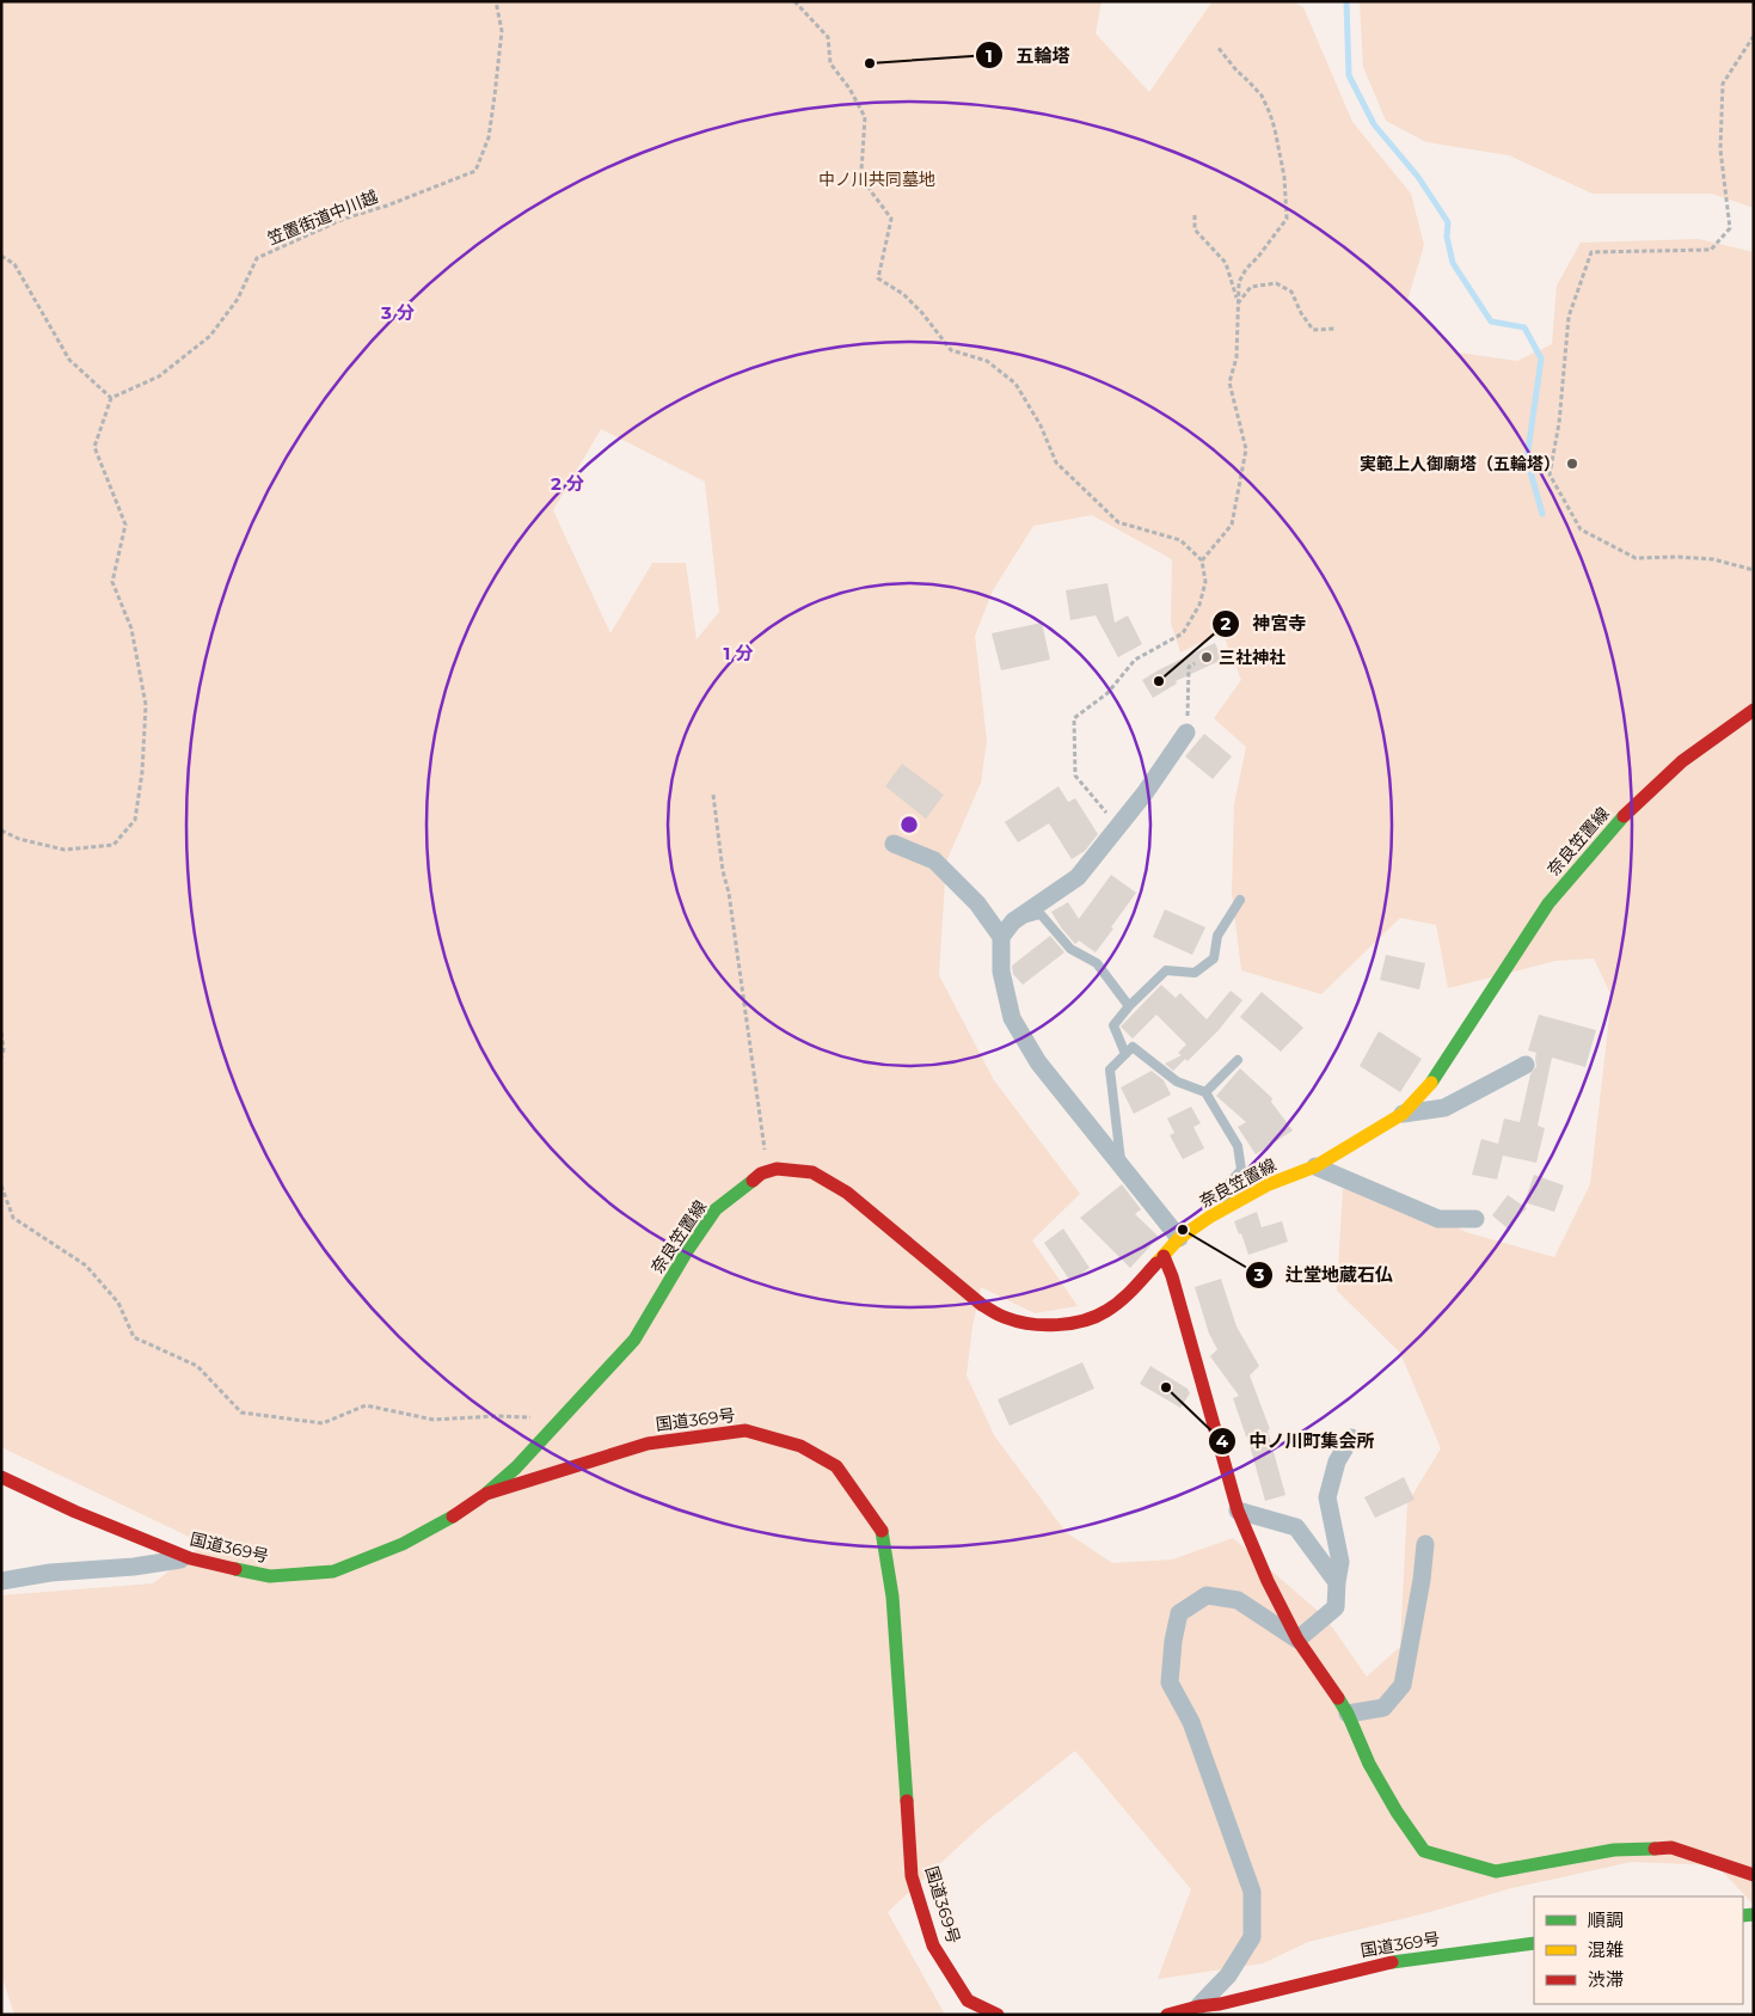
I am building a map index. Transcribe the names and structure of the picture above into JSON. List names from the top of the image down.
{
  "streets": {
    "main road": ["奈良笠置線", "国道369号"],
    "path": ["笠置街道中川越"]
  },
  "crossings": [
    ["奈良笠置線", "国道369号"]
  ],
  "parks": ["中ノ川共同墓地"],
  "places": [
    "五輪塔",
    "実範上人御廟塔（五輪塔）",
    "三社神社",
    "神宮寺",
    "辻堂地蔵石仏",
    "中ノ川町集会所"
  ],
  "legend": ["順調", "混雑", "渋滞"],
  "rings": ["3 分", "2 分", "1 分"]
}
